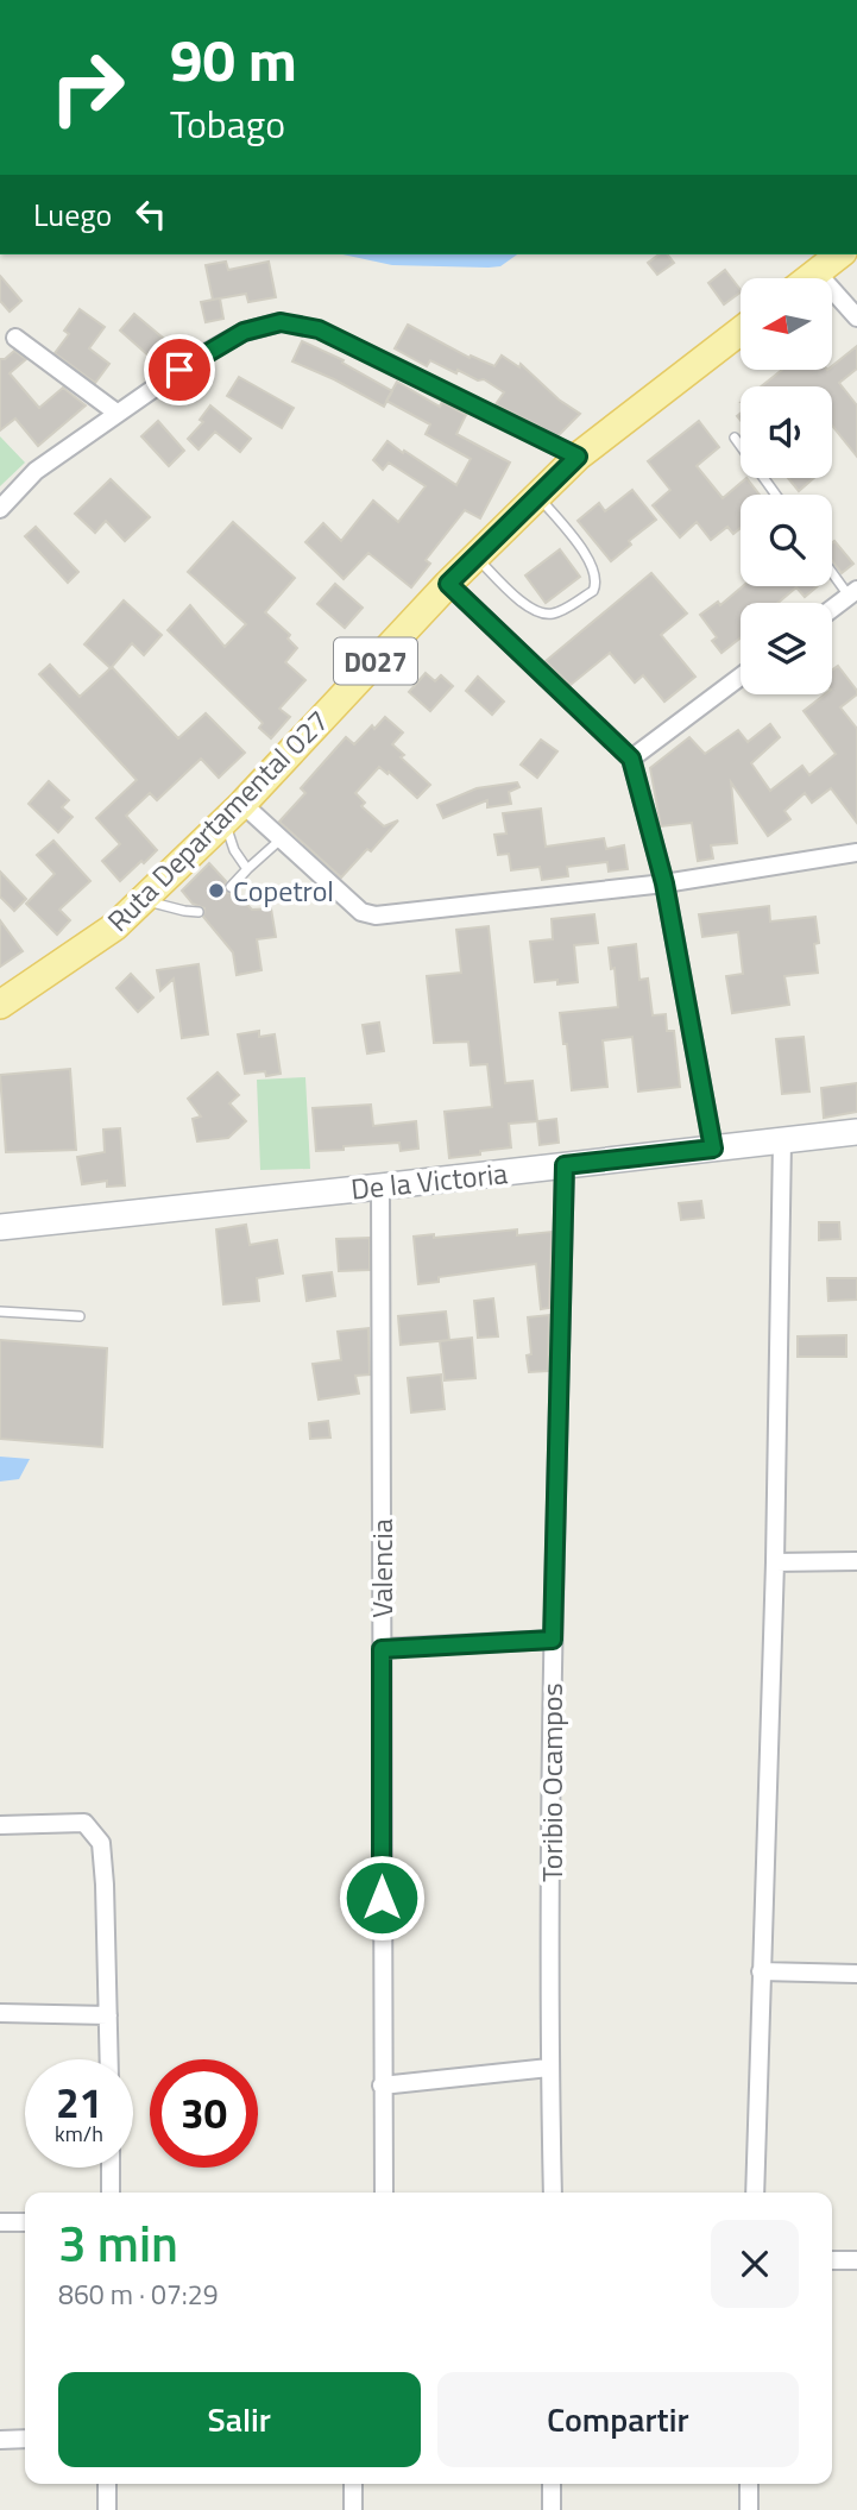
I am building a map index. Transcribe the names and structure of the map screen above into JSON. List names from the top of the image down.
{
  "streets": {
    "main road": ["D027", "Ruta Departamental 027", "De la Victoria"],
    "street": ["Valencia", "Toribio Ocampos"]
  },
  "crossings": [
    ["De la Victoria", "Valencia"],
    ["De la Victoria", "Toribio Ocampos"]
  ],
  "places": ["Copetrol"],
  "north": "left",
  "page": {
    "turn": ["90 m", "Tobago"],
    "then": "Luego",
    "speed": "21 km/h",
    "limit": "30",
    "heading": ["3 min", "860 m · 07:29"],
    "buttons": ["Salir", "Compartir"]
  }
}
